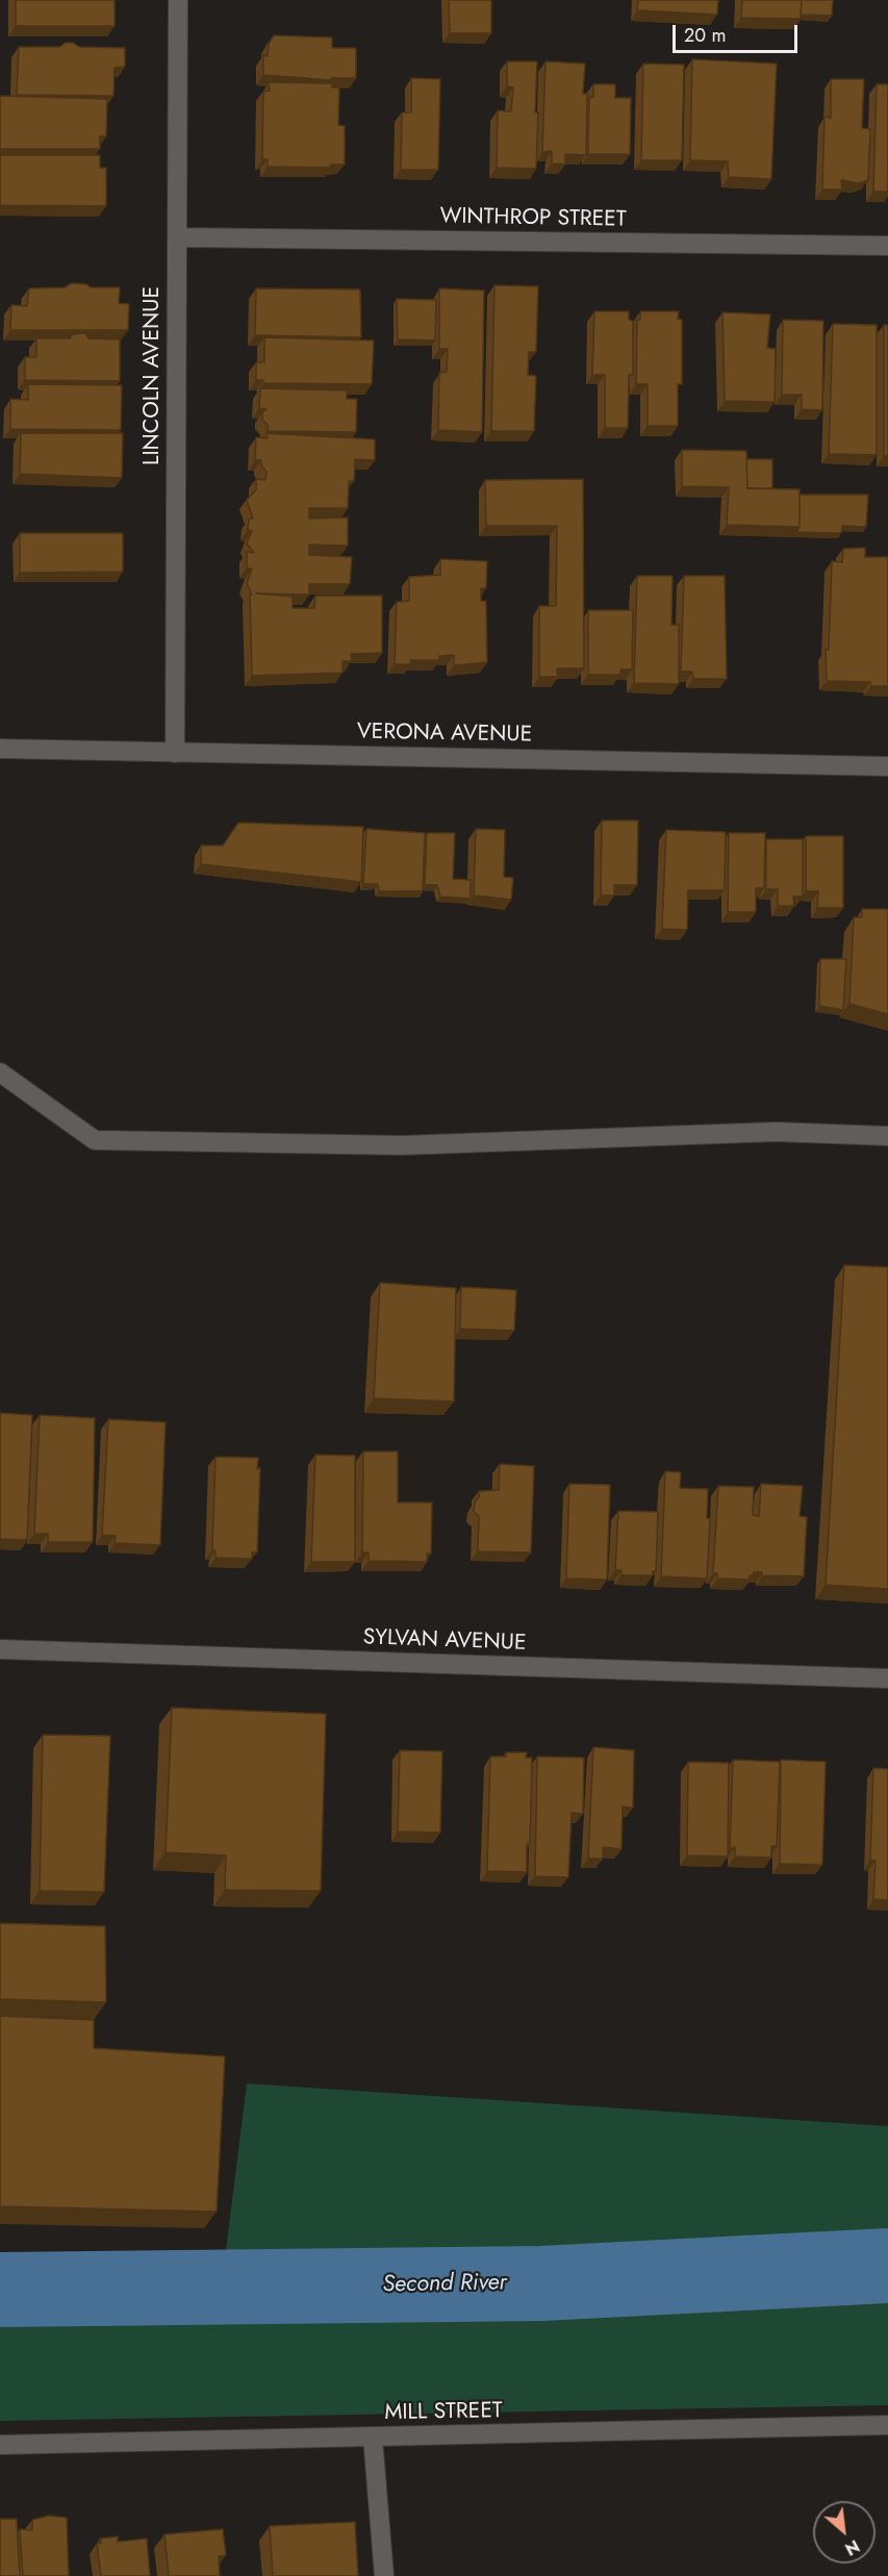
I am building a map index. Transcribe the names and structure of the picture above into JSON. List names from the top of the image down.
{
  "streets": {
    "street": [
      "WINTHROP STREET",
      "LINCOLN AVENUE",
      "VERONA AVENUE",
      "SYLVAN AVENUE",
      "MILL STREET"
    ]
  },
  "crossings": [
    ["WINTHROP STREET", "LINCOLN AVENUE"],
    ["LINCOLN AVENUE", "VERONA AVENUE"]
  ],
  "water": ["Second River"],
  "scale_bar": "20 m",
  "north": "bottom right"
}
